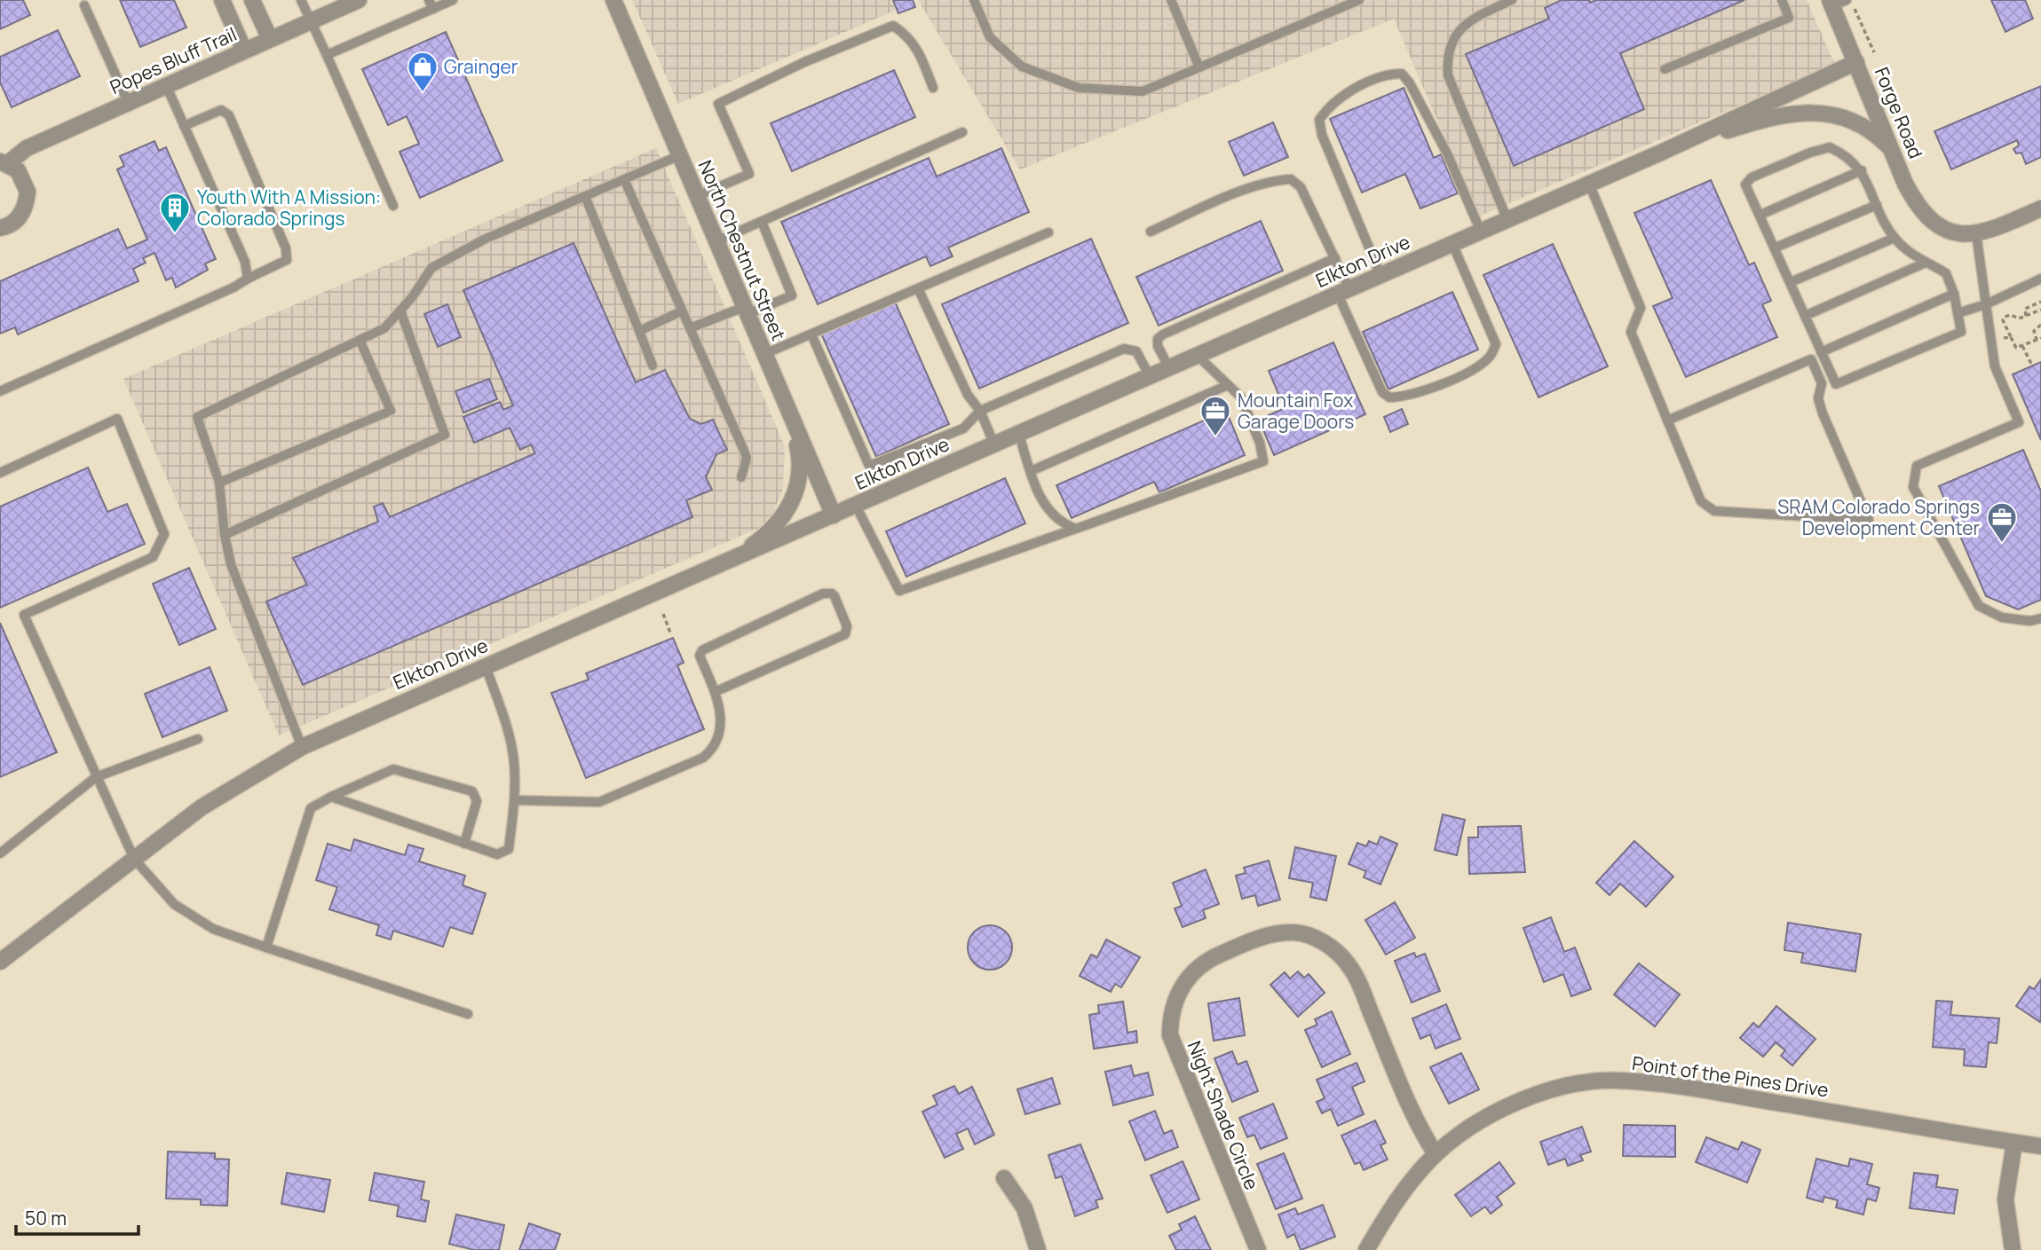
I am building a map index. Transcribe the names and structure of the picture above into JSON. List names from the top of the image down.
{
  "streets": {
    "street": [
      "Popes Bluff Trail",
      "Forge Road",
      "North Chestnut Street",
      "Elkton Drive",
      "Point of the Pines Drive",
      "Night Shade Circle"
    ]
  },
  "crossings": [
    ["Forge Road", "Elkton Drive"],
    ["North Chestnut Street", "Elkton Drive"],
    ["Point of the Pines Drive", "Night Shade Circle"]
  ],
  "places": {
    "shop": ["Grainger"],
    "building": ["Youth With A Mission: Colorado Springs"],
    "office": ["Mountain Fox Garage Doors", "SRAM Colorado Springs Development Center"]
  },
  "scale_bar": "50 m"
}
